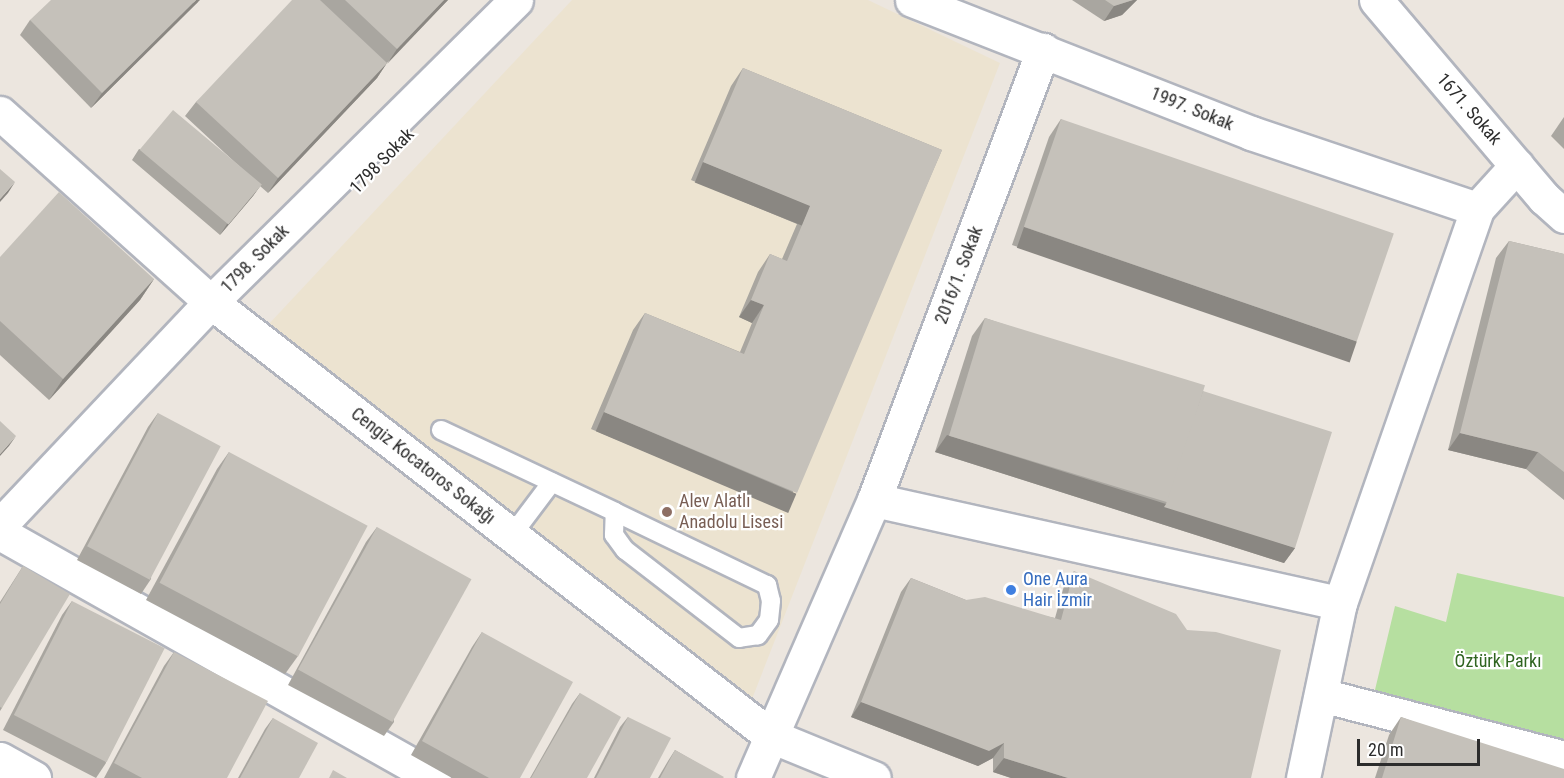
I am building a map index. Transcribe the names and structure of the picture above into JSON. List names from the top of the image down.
{
  "streets": {
    "street": [
      "1997. Sokak",
      "1671. Sokak",
      "1798 Sokak",
      "1798. Sokak",
      "2016/1. Sokak",
      "Cengiz Kocatoros Sokağı"
    ]
  },
  "crossings": [
    ["1997. Sokak", "2016/1. Sokak"],
    ["1798 Sokak", "1798. Sokak"],
    ["1798 Sokak", "Cengiz Kocatoros Sokağı"],
    ["1798. Sokak", "Cengiz Kocatoros Sokağı"],
    ["2016/1. Sokak", "Cengiz Kocatoros Sokağı"]
  ],
  "parks": ["Öztürk Parkı"],
  "places": ["Alev Alatlı Anadolu Lisesi", "One Aura Hair İzmir"],
  "scale_bar": "20 m"
}
